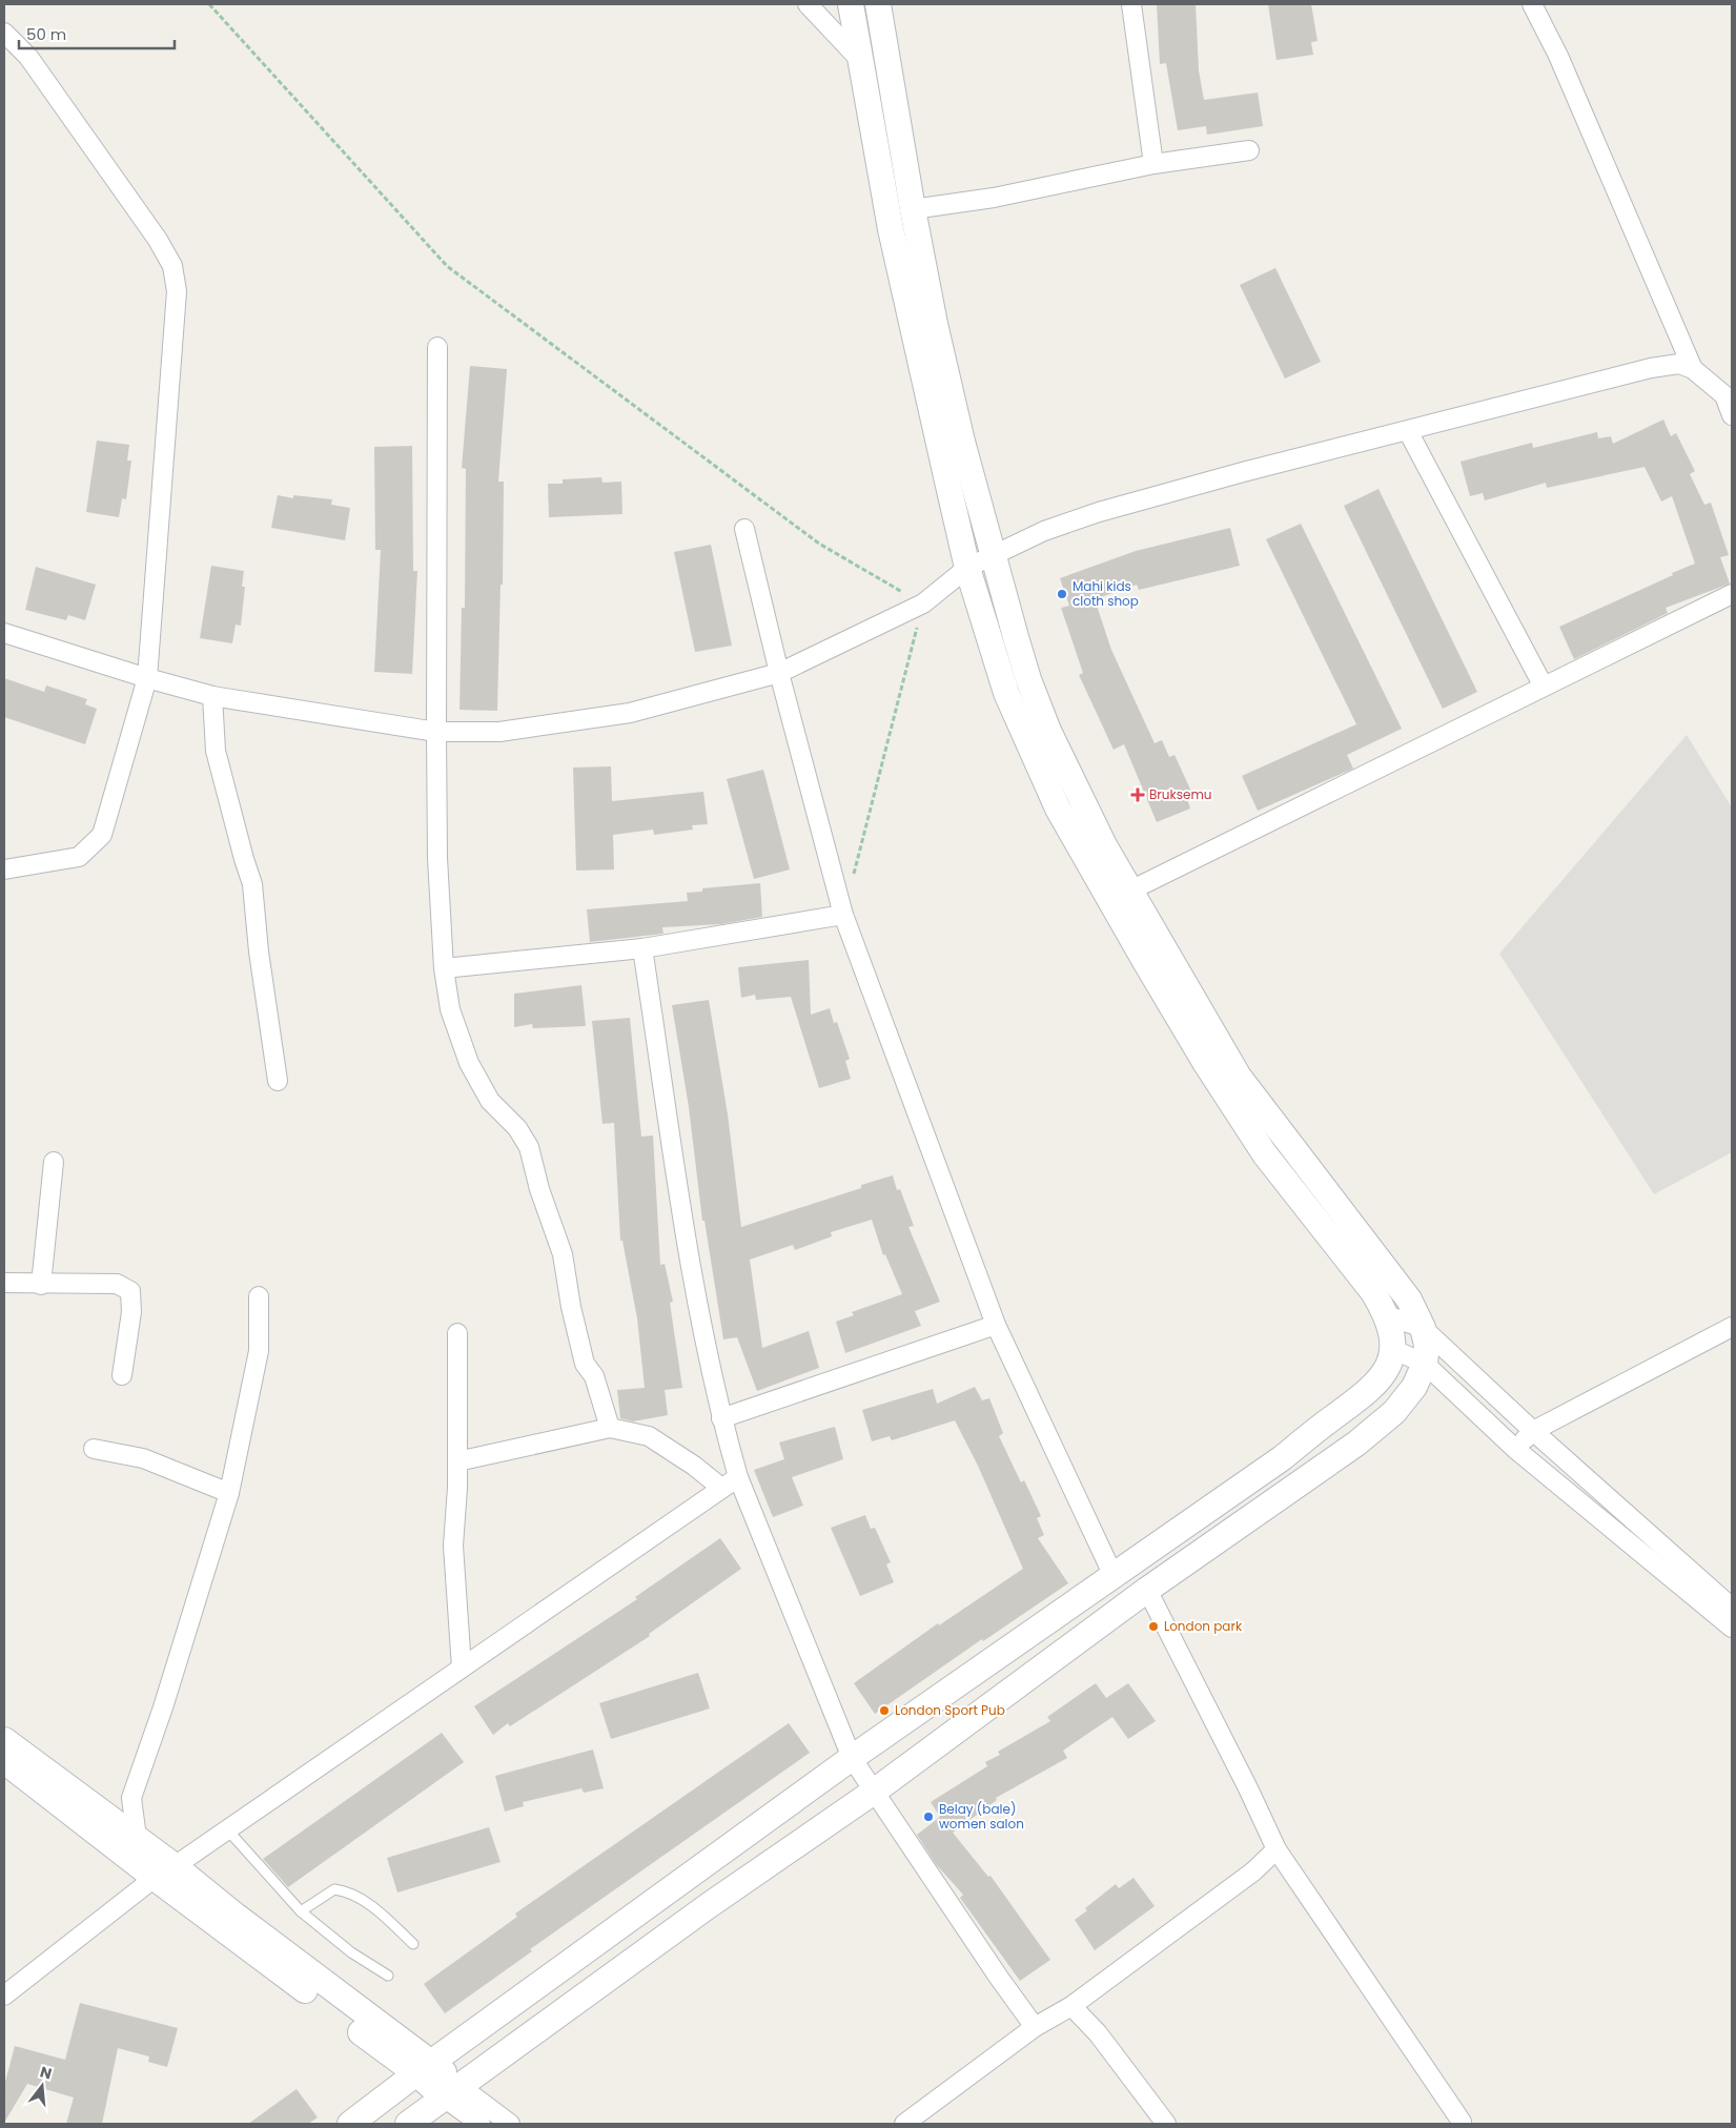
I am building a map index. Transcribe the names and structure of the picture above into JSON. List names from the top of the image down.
{
  "places": {
    "other": [
      "Mahi kids cloth shop",
      "London park",
      "London Sport Pub",
      "Belay (bale) women salon"
    ],
    "health": ["Bruksemu"]
  },
  "scale_bar": "50 m",
  "north": "top"
}
